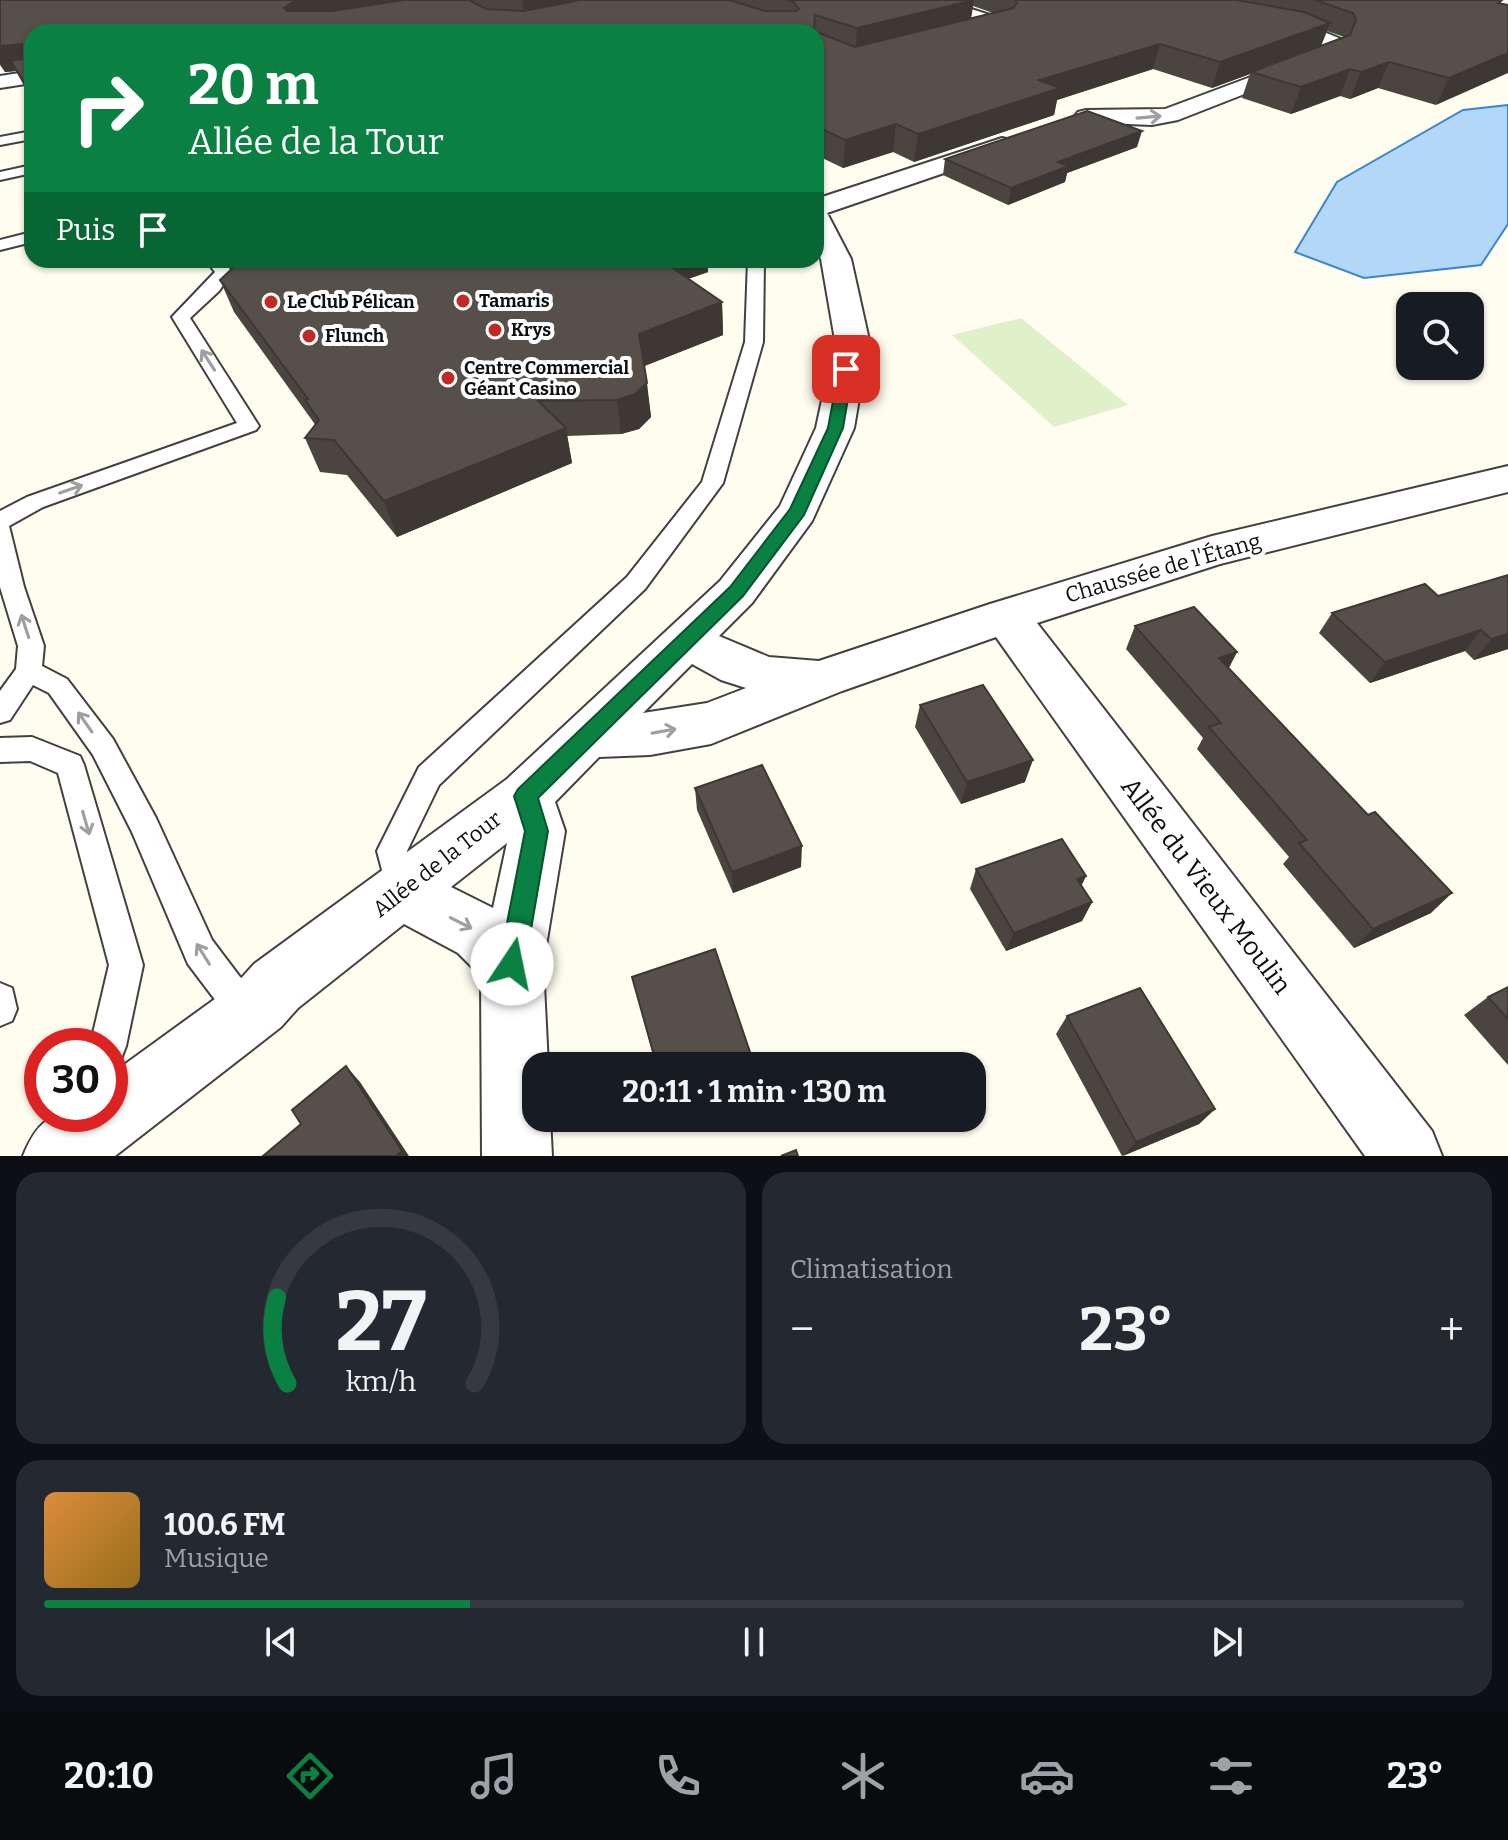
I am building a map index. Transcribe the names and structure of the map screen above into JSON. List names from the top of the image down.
{
  "streets": {
    "street": ["Chaussée de l'Étang", "Allée de la Tour", "Allée du Vieux Moulin"]
  },
  "crossings": [
    ["Chaussée de l'Étang", "Allée de la Tour"],
    ["Chaussée de l'Étang", "Allée du Vieux Moulin"]
  ],
  "places": [
    "Tamaris",
    "Le Club Pélican",
    "Krys",
    "Flunch",
    "Centre Commercial Géant Casino"
  ],
  "page": {
    "turn": ["20 m", "Allée de la Tour"],
    "then": "Puis",
    "limit": "30",
    "trip": "20:11 · 1 min · 130 m",
    "tile": "Climatisation",
    "heat": ["−", "23°", "+"],
    "song": ["100.6 FM", "Musique"],
    "tabs": ["20:10", "23°"],
    "gauge": ["27", "km/h"]
  }
}
